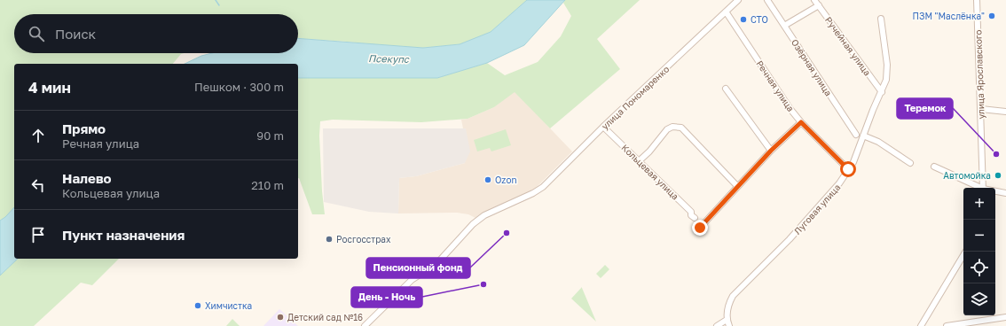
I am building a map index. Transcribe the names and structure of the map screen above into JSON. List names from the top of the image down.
{
  "streets": {
    "street": [
      "Ручейная улица",
      "Озёрная улица",
      "улица Ярославского",
      "Речная улица",
      "улица Пономаренко",
      "Кольцевая улица",
      "Луговая улица"
    ]
  },
  "crossings": [
    ["Ручейная улица", "Луговая улица"],
    ["Речная улица", "улица Пономаренко"],
    ["Речная улица", "Луговая улица"],
    ["улица Пономаренко", "Кольцевая улица"]
  ],
  "water": ["Псекупс"],
  "places": [
    "ПЗМ \"Маслёнка\"",
    "СТО",
    "Теремок",
    "Автомойка",
    "Ozon",
    "Пенсионный фонд",
    "Росгосстрах",
    "День - Ночь",
    "Химчистка",
    "Детский сад №16"
  ],
  "page": {
    "search": "Поиск",
    "heading": ["4 мин", "Пешком · 300 m"],
    "list": [
      ["Прямо", "Речная улица", "90 m"],
      ["Налево", "Кольцевая улица", "210 m"],
      "Пункт назначения"
    ],
    "map_buttons": ["+", "−"]
  }
}
